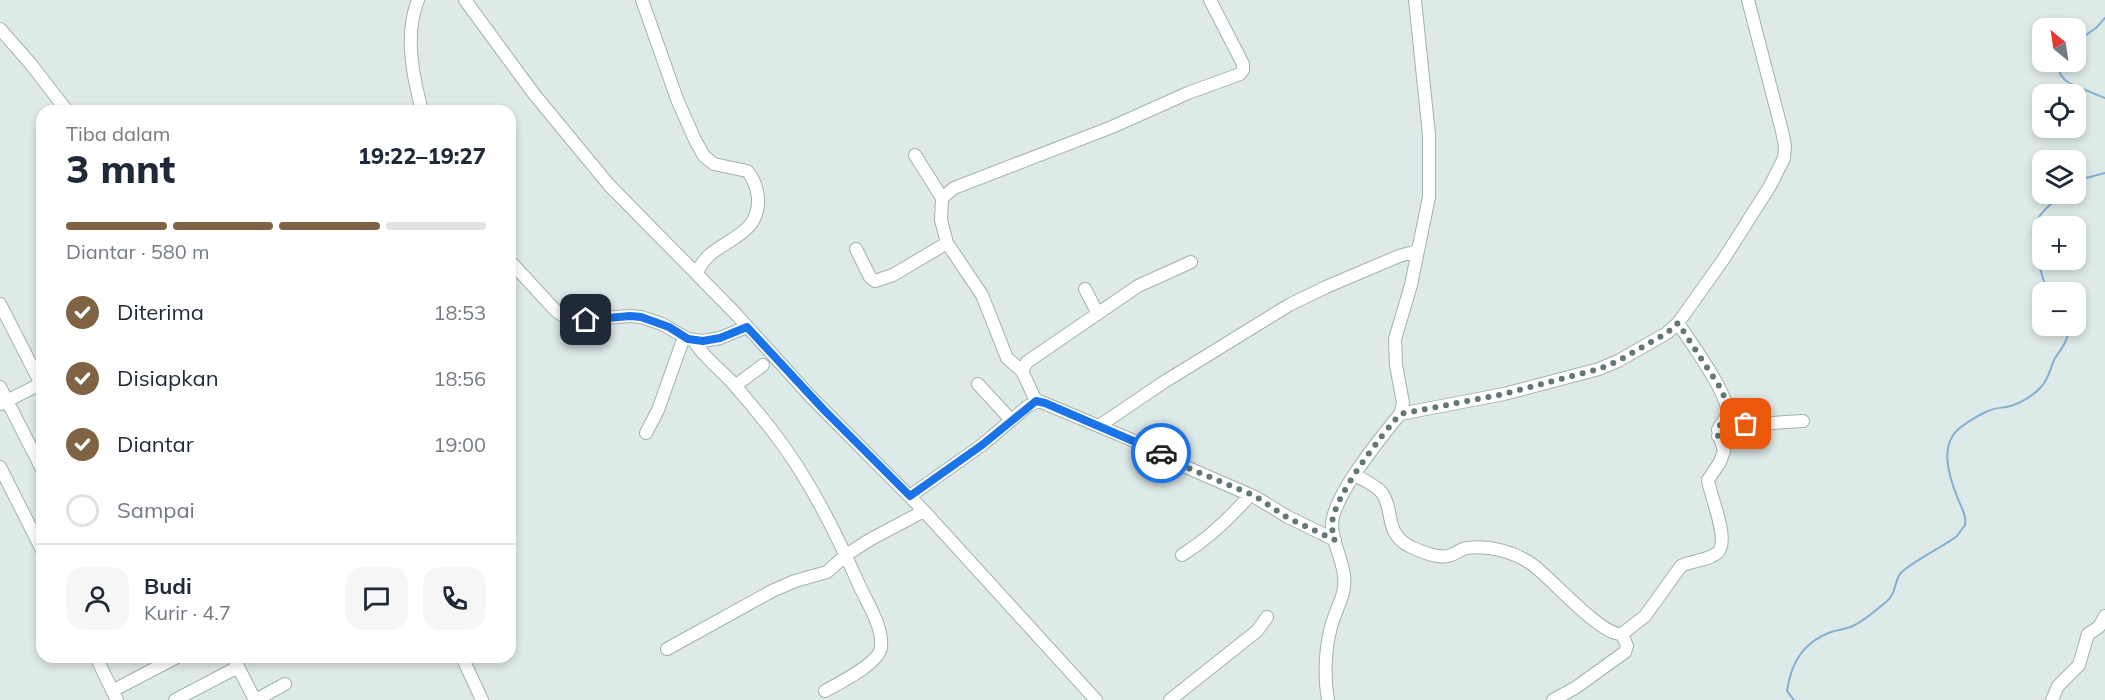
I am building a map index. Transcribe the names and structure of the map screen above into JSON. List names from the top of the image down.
{
  "north": "top left",
  "page": {
    "map_buttons": ["+", "−"],
    "heading": ["3 mnt", "Tiba dalam", "19:22–19:27"],
    "panel": ["Budi", "Kurir · 4.7"],
    "bar": "Diantar · 580 m",
    "list": [
      ["Diterima", "18:53"],
      ["Disiapkan", "18:56"],
      ["Diantar", "19:00"],
      "Sampai"
    ]
  }
}
